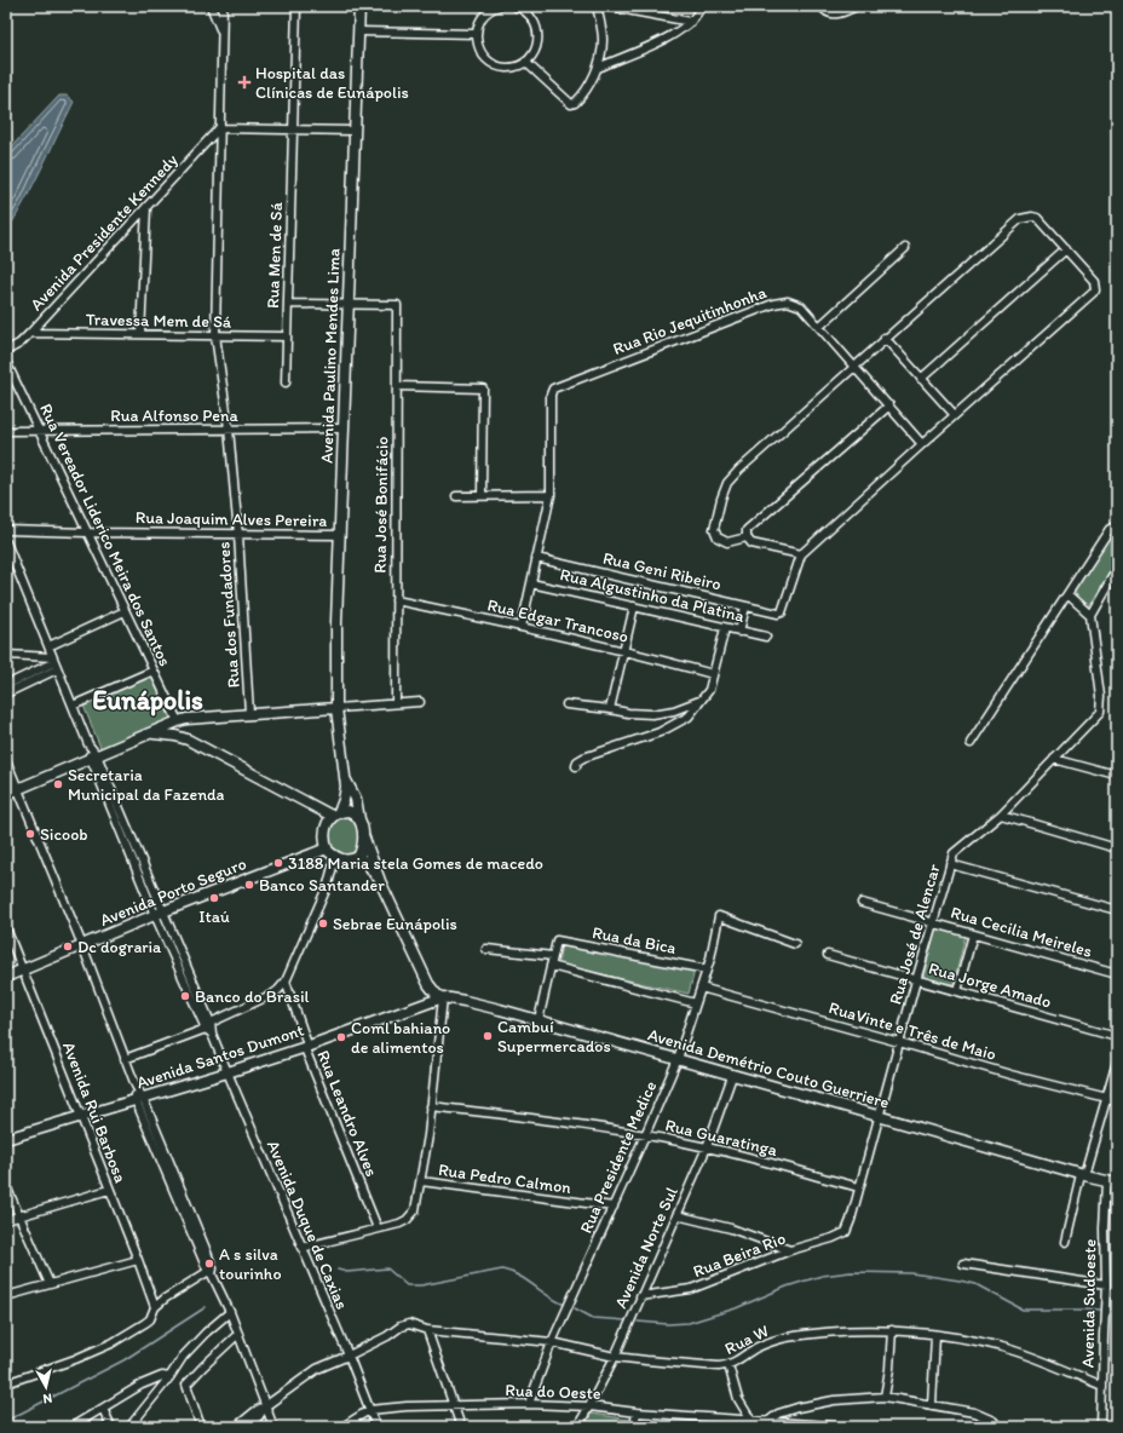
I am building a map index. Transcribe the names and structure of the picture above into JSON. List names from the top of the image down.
{
  "streets": {
    "main road": [
      "Avenida Paulino Mendes Lima",
      "Avenida Porto Seguro",
      "Avenida Santos Dumont",
      "Avenida Demétrio Couto Guerriere"
    ],
    "street": [
      "Avenida Presidente Kennedy",
      "Rua Men de Sá",
      "Travessa Mem de Sá",
      "Rua Rio Jequitinhonha",
      "Rua Alfonso Pena",
      "Rua José Bonifácio",
      "Rua Joaquim Alves Pereira",
      "Rua Vereador Liderico Meira dos Santos",
      "Rua Geni Ribeiro",
      "Rua Algustinho da Platina",
      "Rua dos Fundadores",
      "Rua Edgar Trancoso",
      "Rua Cecilia Meireles",
      "Rua José de Alencar",
      "Rua da Bica",
      "Rua Jorge Amado",
      "RuaVinte e Três de Maio",
      "Avenida Rui Barbosa",
      "Rua Leandro Alves",
      "Rua Guaratinga",
      "Rua Presidente Medice",
      "Rua Pedro Calmon",
      "Avenida Duque de Caxias",
      "Avenida Norte Sul",
      "Rua Beira Rio",
      "Avenida Sudoeste",
      "Rua W",
      "Rua do Oeste"
    ]
  },
  "crossings": [
    ["Avenida Presidente Kennedy", "Travessa Mem de Sá"],
    ["Avenida Presidente Kennedy", "Rua dos Fundadores"],
    ["Rua Men de Sá", "Travessa Mem de Sá"],
    ["Travessa Mem de Sá", "Rua dos Fundadores"],
    ["Avenida Paulino Mendes Lima", "Rua Alfonso Pena"],
    ["Avenida Paulino Mendes Lima", "Rua José Bonifácio"],
    ["Avenida Paulino Mendes Lima", "Rua Joaquim Alves Pereira"],
    ["Rua Alfonso Pena", "Rua Vereador Liderico Meira dos Santos"],
    ["Rua Alfonso Pena", "Rua dos Fundadores"],
    ["Rua José Bonifácio", "Rua Edgar Trancoso"],
    ["Rua Joaquim Alves Pereira", "Rua Vereador Liderico Meira dos Santos"],
    ["Rua Joaquim Alves Pereira", "Rua dos Fundadores"],
    ["Avenida Porto Seguro", "Avenida Rui Barbosa"],
    ["Avenida Porto Seguro", "Avenida Duque de Caxias"],
    ["Rua Cecilia Meireles", "Rua José de Alencar"],
    ["Rua José de Alencar", "Rua Jorge Amado"],
    ["Rua José de Alencar", "RuaVinte e Três de Maio"],
    ["Rua José de Alencar", "Avenida Demétrio Couto Guerriere"],
    ["Rua José de Alencar", "Rua Guaratinga"],
    ["Rua José de Alencar", "Rua Beira Rio"],
    ["Rua da Bica", "Rua Presidente Medice"],
    ["RuaVinte e Três de Maio", "Rua Presidente Medice"],
    ["Avenida Santos Dumont", "Avenida Demétrio Couto Guerriere"],
    ["Avenida Santos Dumont", "Avenida Rui Barbosa"],
    ["Avenida Santos Dumont", "Rua Leandro Alves"],
    ["Avenida Santos Dumont", "Avenida Duque de Caxias"],
    ["Avenida Demétrio Couto Guerriere", "Rua Presidente Medice"],
    ["Avenida Demétrio Couto Guerriere", "Avenida Norte Sul"],
    ["Avenida Demétrio Couto Guerriere", "Avenida Sudoeste"],
    ["Rua Guaratinga", "Rua Presidente Medice"],
    ["Rua Guaratinga", "Avenida Norte Sul"],
    ["Rua Presidente Medice", "Rua Pedro Calmon"],
    ["Rua Presidente Medice", "Rua W"],
    ["Rua Presidente Medice", "Rua do Oeste"],
    ["Avenida Duque de Caxias", "Rua W"],
    ["Avenida Duque de Caxias", "Rua do Oeste"],
    ["Avenida Norte Sul", "Rua Beira Rio"],
    ["Avenida Norte Sul", "Rua W"],
    ["Avenida Norte Sul", "Rua do Oeste"],
    ["Avenida Sudoeste", "Rua W"]
  ],
  "districts": ["Eunápolis"],
  "places": {
    "health": ["Hospital das Clínicas de Eunápolis"],
    "other": [
      "Secretaria Municipal da Fazenda",
      "Sicoob",
      "3188 Maria stela Gomes de macedo",
      "Banco Santander",
      "Itaú",
      "Sebrae Eunápolis",
      "Dc dograria",
      "Banco do Brasil",
      "Cambuí Supermercados",
      "Coml bahiano de alimentos",
      "A s silva tourinho"
    ]
  },
  "north": "bottom"
}
